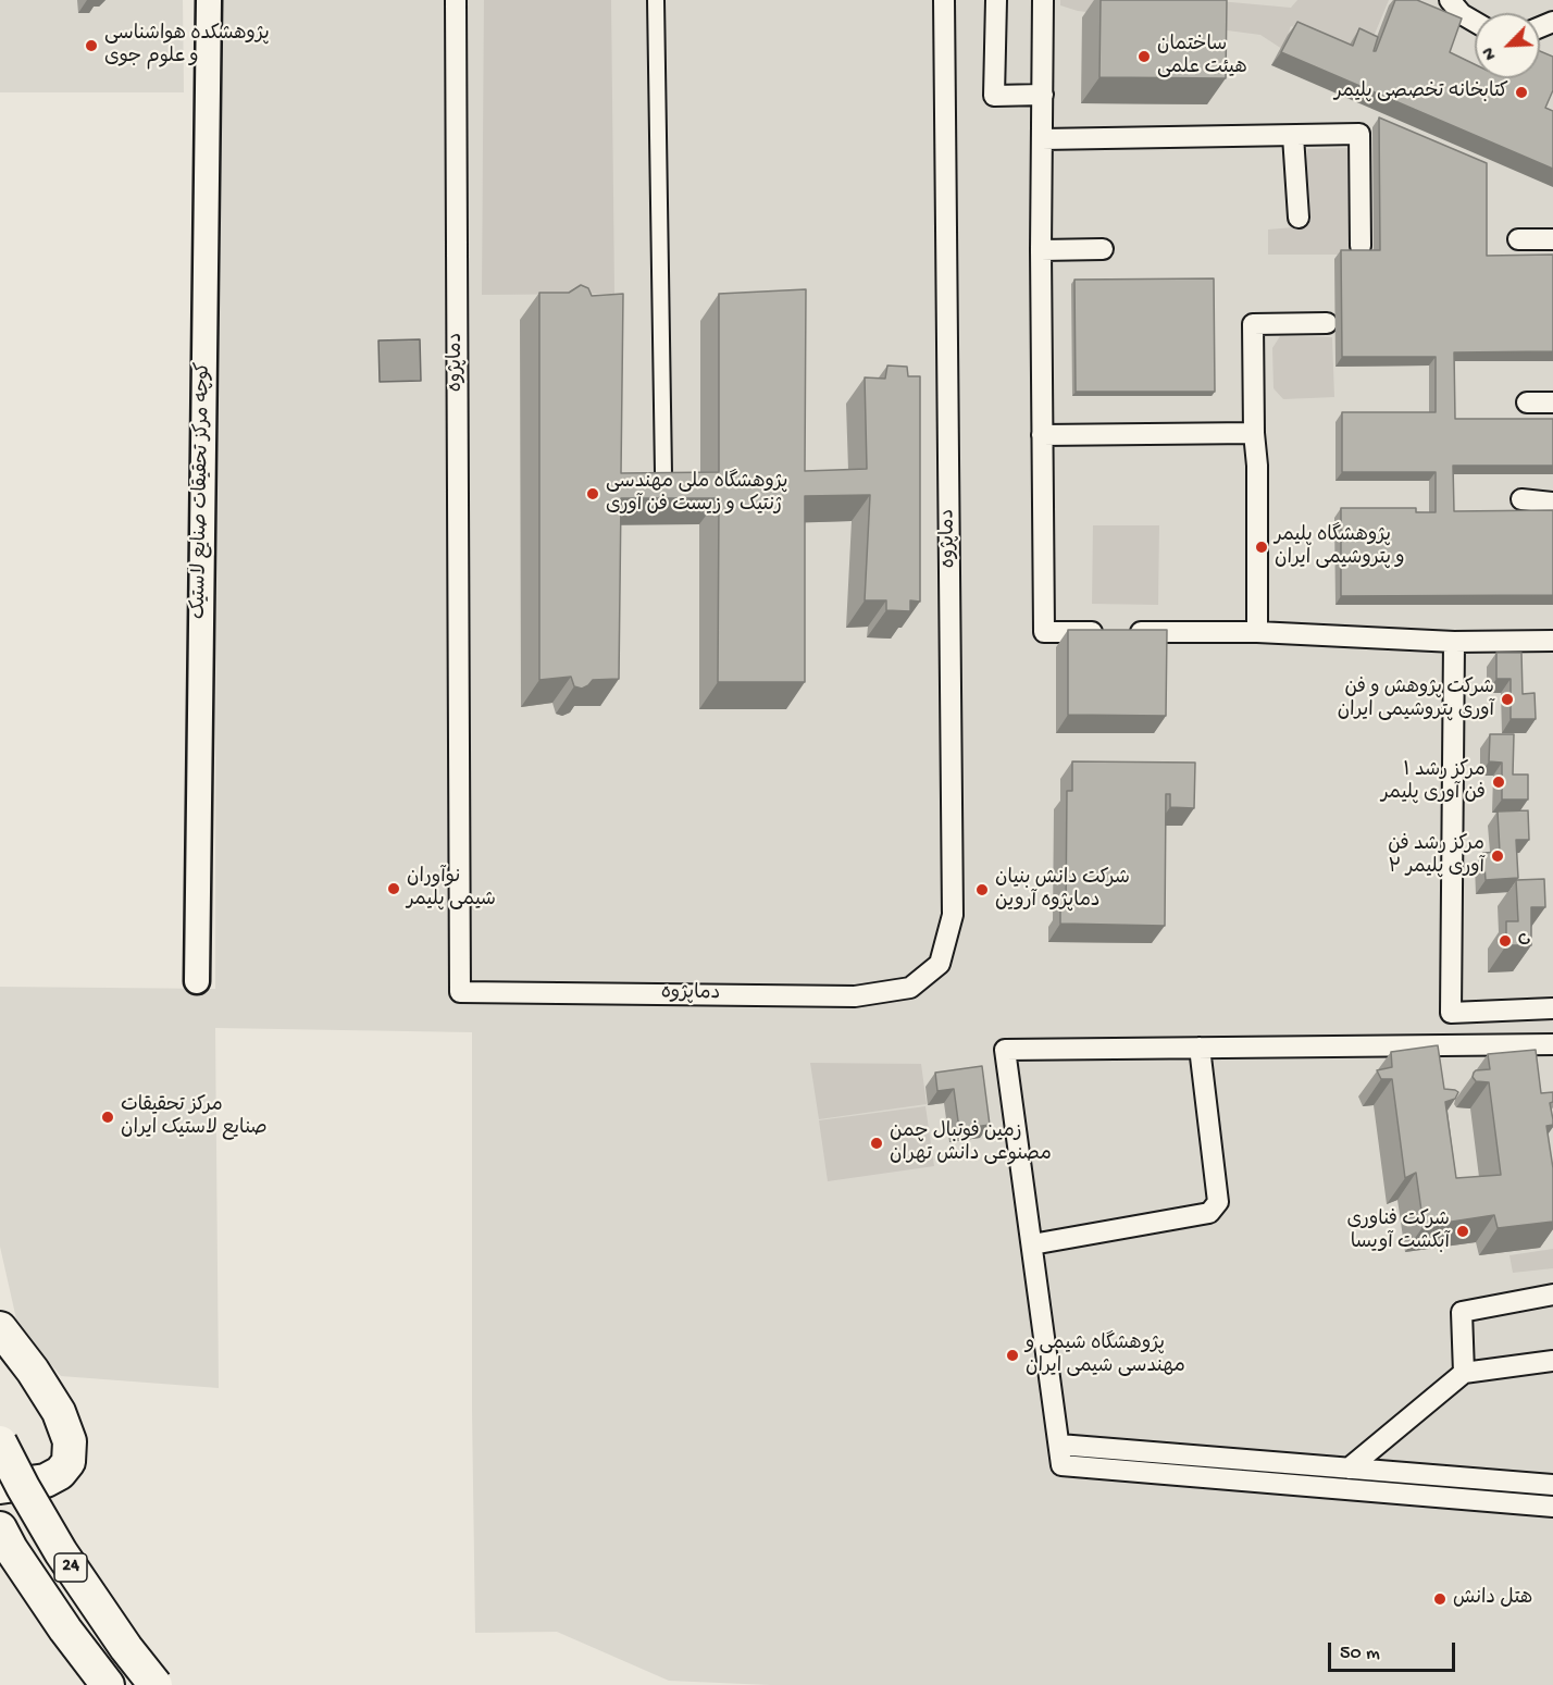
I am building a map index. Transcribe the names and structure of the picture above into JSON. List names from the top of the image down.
{
  "streets": {
    "highway": ["24"],
    "street": ["دماپژوه", "کوچه مرکز تحقیقات صنایع لاستیک"]
  },
  "places": [
    "پژوهشکده هواشناسی و علوم جوی",
    "ساختمان هیئت علمی",
    "کتابخانه تخصصی پلیمر",
    "پژوهشگاه ملی مهندسی ژنتیک و زیست فن آوری",
    "پژوهشگاه پلیمر و پتروشیمی ایران",
    "شرکت پژوهش و فن آوری پتروشیمی ایران",
    "۱ مرکز رشد فن آوری پلیمر",
    "مرکز رشد فن آوری پلیمر ۲",
    "نوآوران شیمی پلیمر",
    "شرکت دانش بنیان دماپژوه آروین",
    "C",
    "مرکز تحقیقات صنایع لاستیک ایران",
    "زمین فوتبال چمن مصنوعی دانش تهران",
    "شرکت فناوری آبکشت آویسا",
    "پژوهشگاه شیمی و مهندسی شیمی ایران",
    "هتل دانش"
  ],
  "scale_bar": "50 m",
  "north": "bottom left"
}
